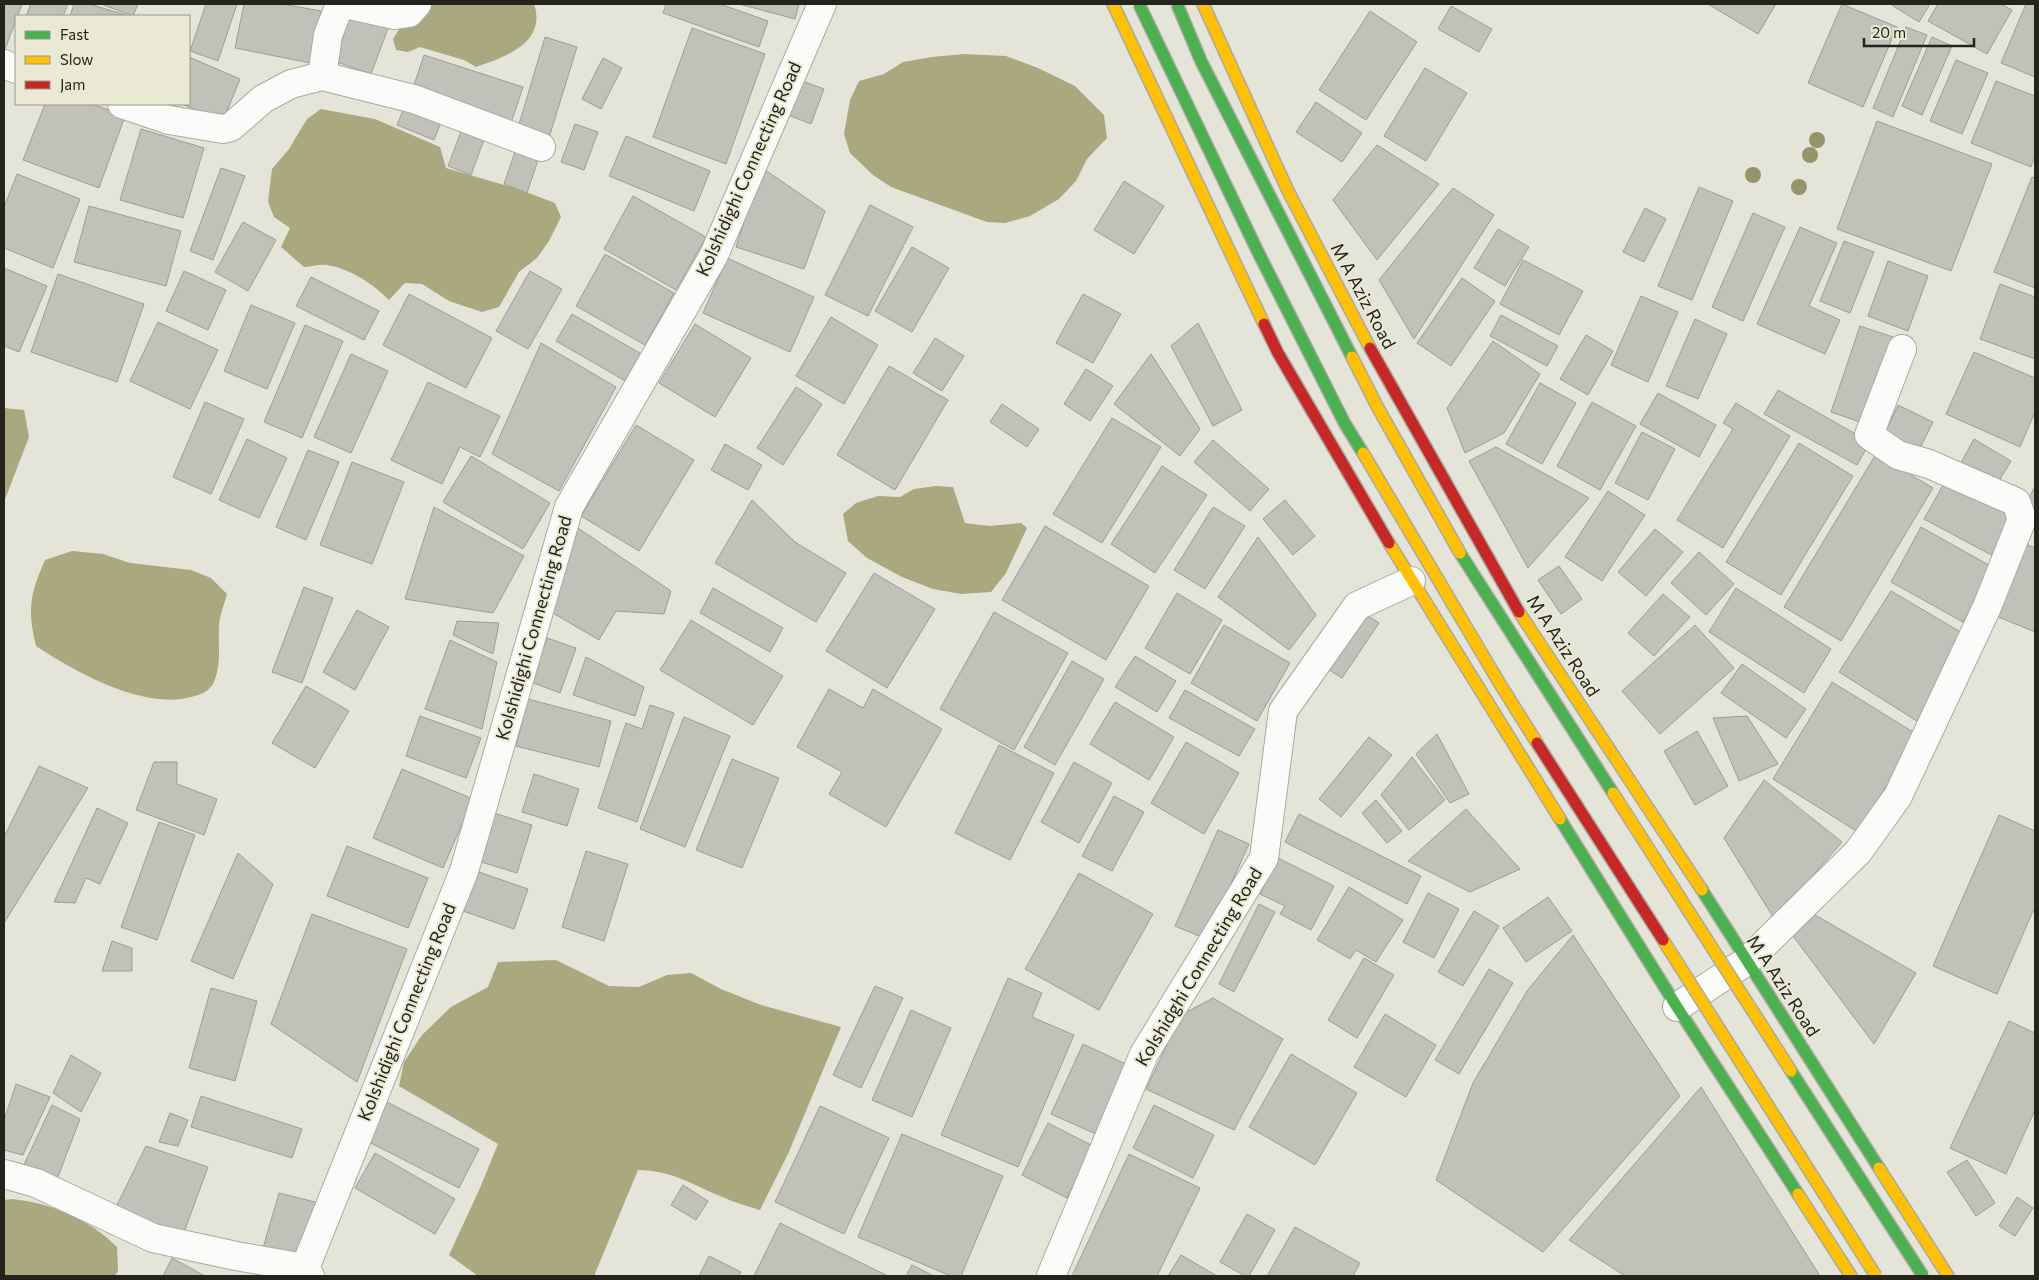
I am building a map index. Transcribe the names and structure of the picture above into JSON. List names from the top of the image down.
{
  "streets": {
    "main road": ["M A Aziz Road"],
    "street": ["Kolshidighi Connecting Road", "Kolshidghi Connecting Road"]
  },
  "legend": ["Fast", "Slow", "Jam"],
  "scale_bar": "20 m"
}
